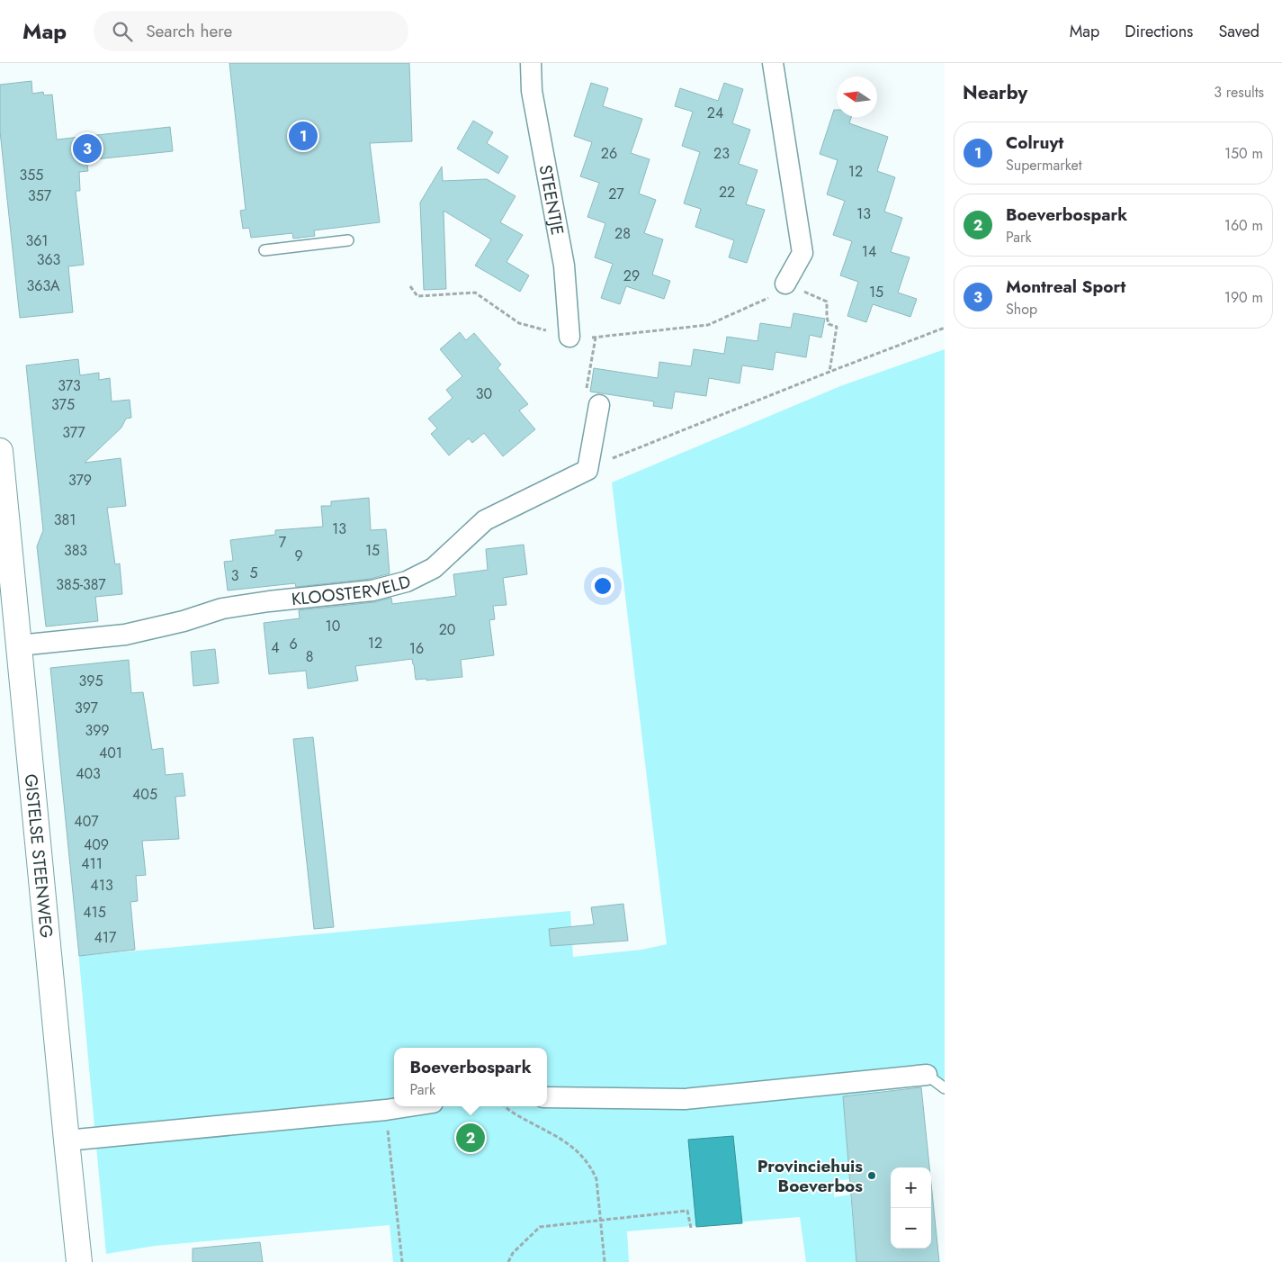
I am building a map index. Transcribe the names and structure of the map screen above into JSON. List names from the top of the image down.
{
  "streets": {
    "main road": ["GISTELSE STEENWEG"],
    "street": ["STEENTJE", "KLOOSTERVELD"]
  },
  "crossings": [
    ["KLOOSTERVELD", "GISTELSE STEENWEG"]
  ],
  "places": ["Provinciehuis Boeverbos"],
  "house_numbers": [
    "24",
    "26",
    "23",
    "12",
    "355",
    "22",
    "27",
    "357",
    "13",
    "28",
    "361",
    "14",
    "363",
    "29",
    "363A",
    "15",
    "373",
    "30",
    "375",
    "377",
    "379",
    "381",
    "13",
    "7",
    "383",
    "15",
    "9",
    "5",
    "3",
    "385-387",
    "10",
    "20",
    "12",
    "6",
    "4",
    "16",
    "8",
    "395",
    "397",
    "399",
    "401",
    "403",
    "405",
    "407",
    "409",
    "411",
    "413",
    "415",
    "417"
  ],
  "north": "left",
  "page": {
    "header": "Map",
    "search": "Search here",
    "nav": ["Map", "Directions", "Saved"],
    "heading": ["Nearby", "3 results"],
    "pins": ["1", "3", "2"],
    "list": [
      {
        "mark": "1",
        "name": "Colruyt",
        "note": "Supermarket",
        "value": "150 m"
      },
      {
        "mark": "2",
        "name": "Boeverbospark",
        "note": "Park",
        "value": "160 m"
      },
      {
        "mark": "3",
        "name": "Montreal Sport",
        "note": "Shop",
        "value": "190 m"
      }
    ],
    "popup": ["Boeverbospark", "Park"],
    "map_buttons": ["+", "−"]
  }
}
